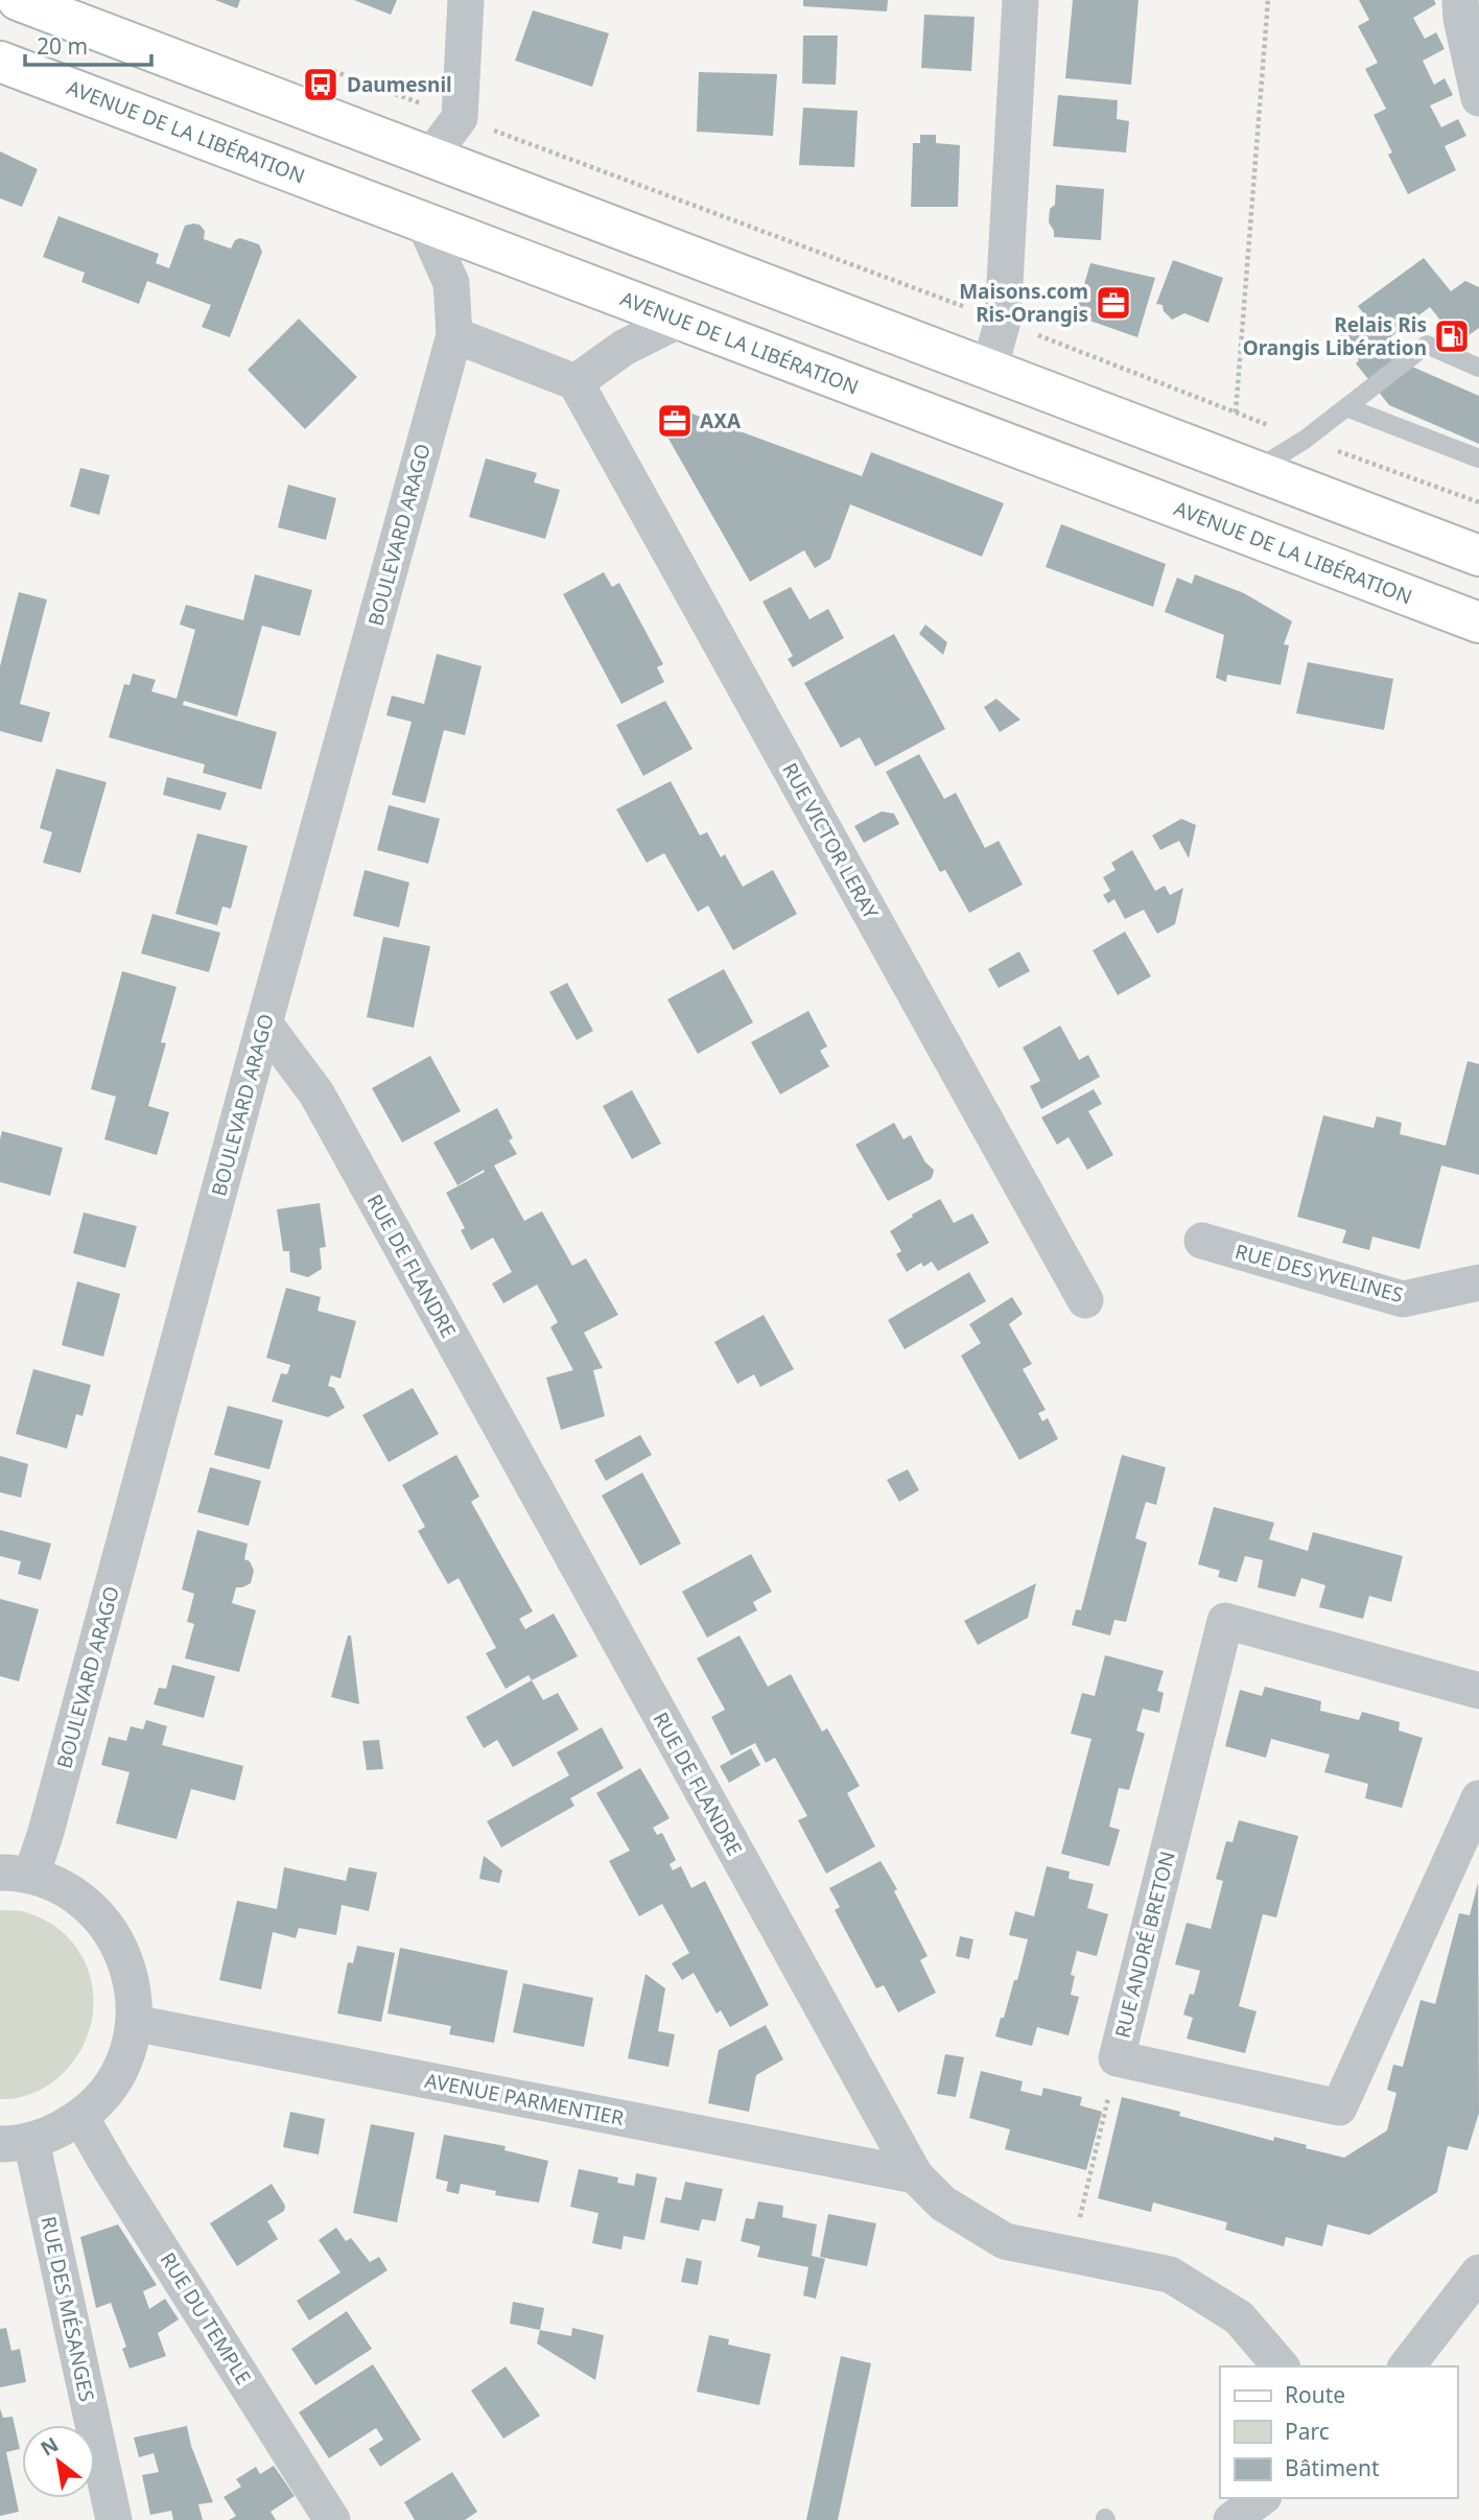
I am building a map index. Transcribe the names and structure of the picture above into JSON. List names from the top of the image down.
{
  "streets": {
    "main road": ["AVENUE DE LA LIBÉRATION"],
    "street": [
      "BOULEVARD ARAGO",
      "RUE VICTOR LERAY",
      "RUE DE FLANDRE",
      "RUE DES YVELINES",
      "RUE ANDRÉ BRETON",
      "AVENUE PARMENTIER",
      "RUE DES MÉSANGES",
      "RUE DU TEMPLE"
    ]
  },
  "crossings": [
    ["AVENUE DE LA LIBÉRATION", "BOULEVARD ARAGO"],
    ["BOULEVARD ARAGO", "RUE DE FLANDRE"],
    ["RUE DE FLANDRE", "AVENUE PARMENTIER"]
  ],
  "places": {
    "bus stop": ["Daumesnil"],
    "office": ["Maisons.com Ris-Orangis", "AXA"],
    "fuel station": ["Relais Ris Orangis Libération"]
  },
  "legend": ["Route", "Parc", "Bâtiment"],
  "scale_bar": "20 m",
  "north": "top left"
}
